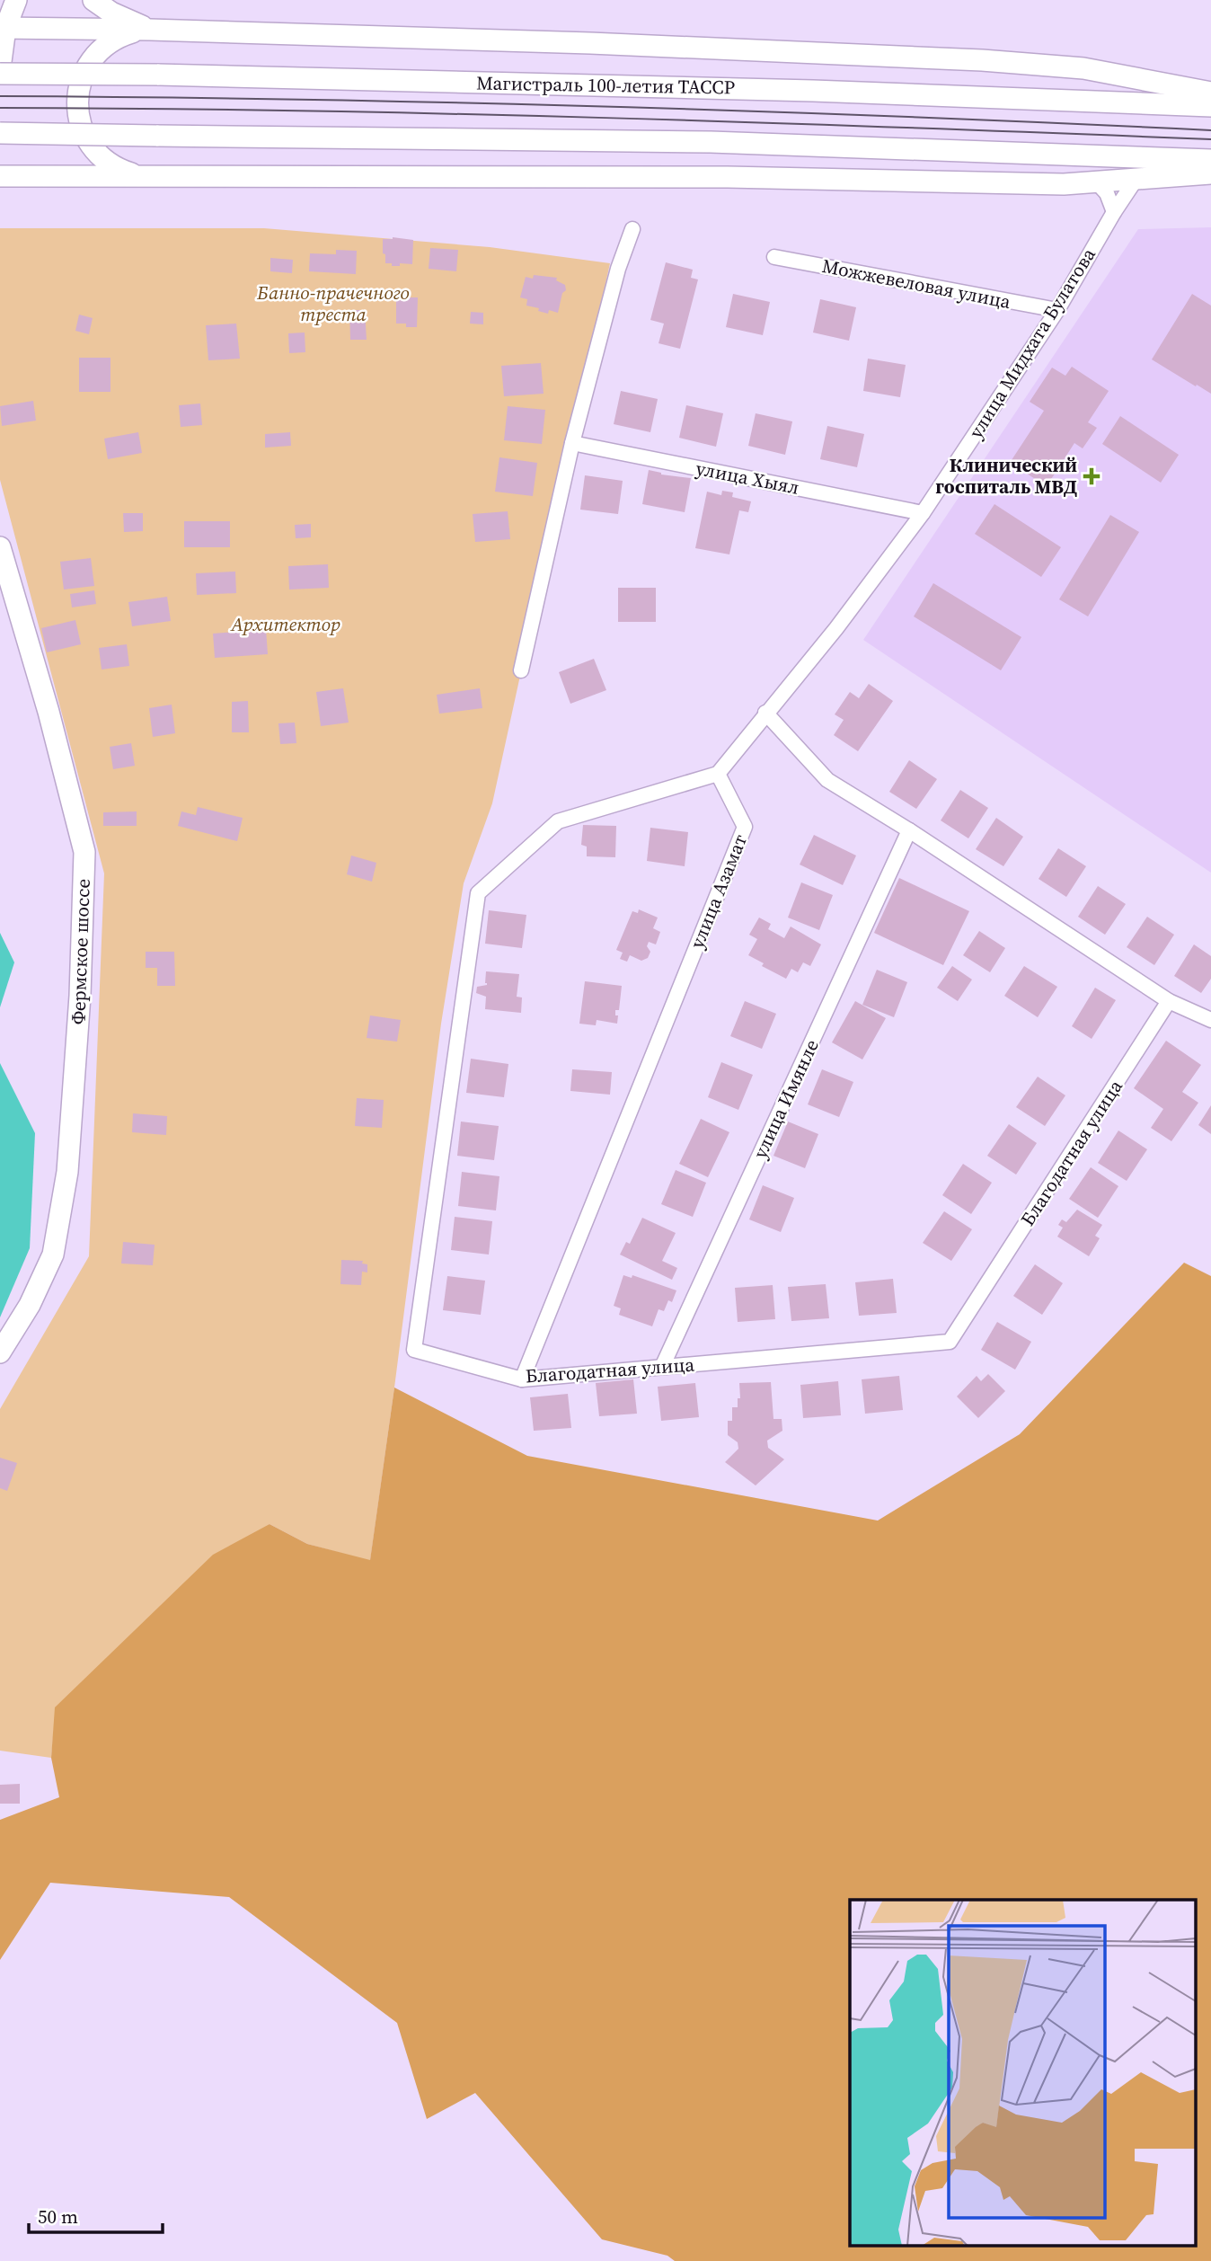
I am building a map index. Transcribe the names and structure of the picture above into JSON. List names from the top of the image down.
{
  "streets": {
    "main road": ["Магистраль 100-летия ТАССР", "Фермское шоссе"],
    "street": [
      "Можжевеловая улица",
      "улица Мидхата Булатова",
      "улица Хыял",
      "улица Азамат",
      "улица Имянле",
      "Благодатная улица"
    ]
  },
  "crossings": [
    ["Можжевеловая улица", "улица Мидхата Булатова"],
    ["улица Мидхата Булатова", "улица Хыял"],
    ["улица Азамат", "Благодатная улица"],
    ["улица Имянле", "Благодатная улица"]
  ],
  "parks": ["Банно-прачечного треста", "Архитектор"],
  "places": {
    "health": ["Клинический госпиталь МВД"]
  },
  "scale_bar": "50 m"
}
